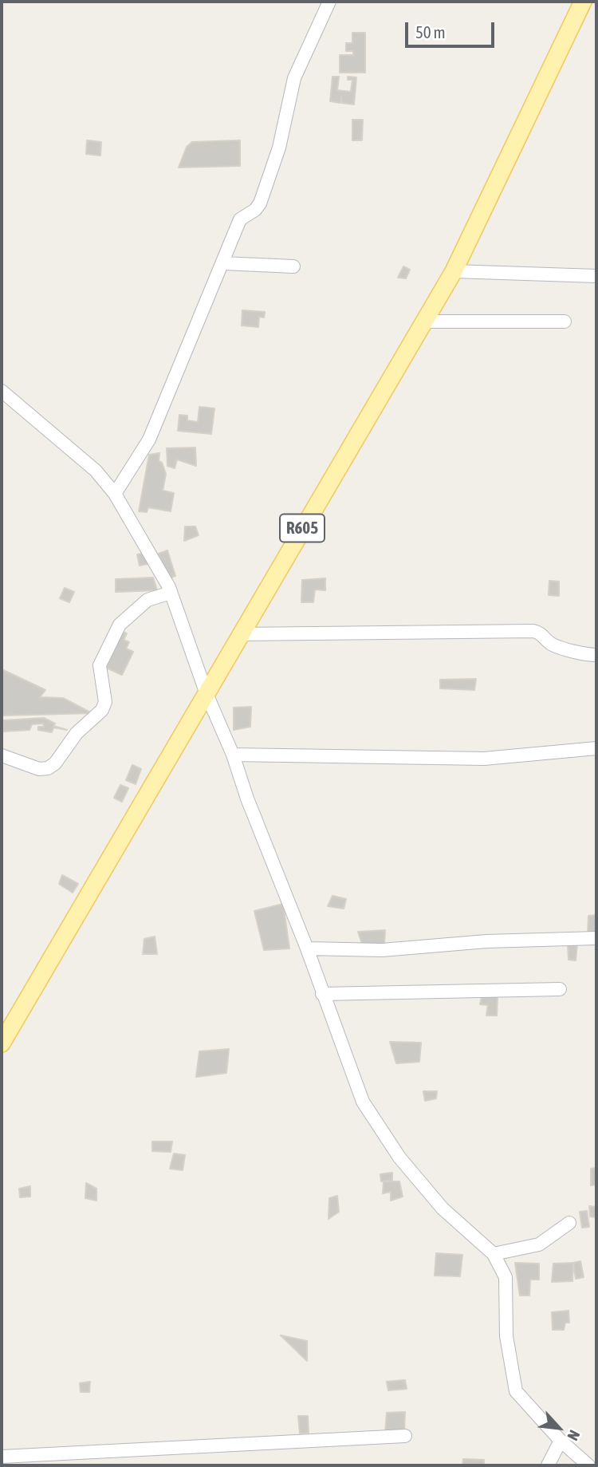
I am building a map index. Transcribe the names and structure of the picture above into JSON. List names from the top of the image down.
{
  "streets": {
    "main road": ["R605"]
  },
  "scale_bar": "50 m",
  "north": "bottom right"
}
